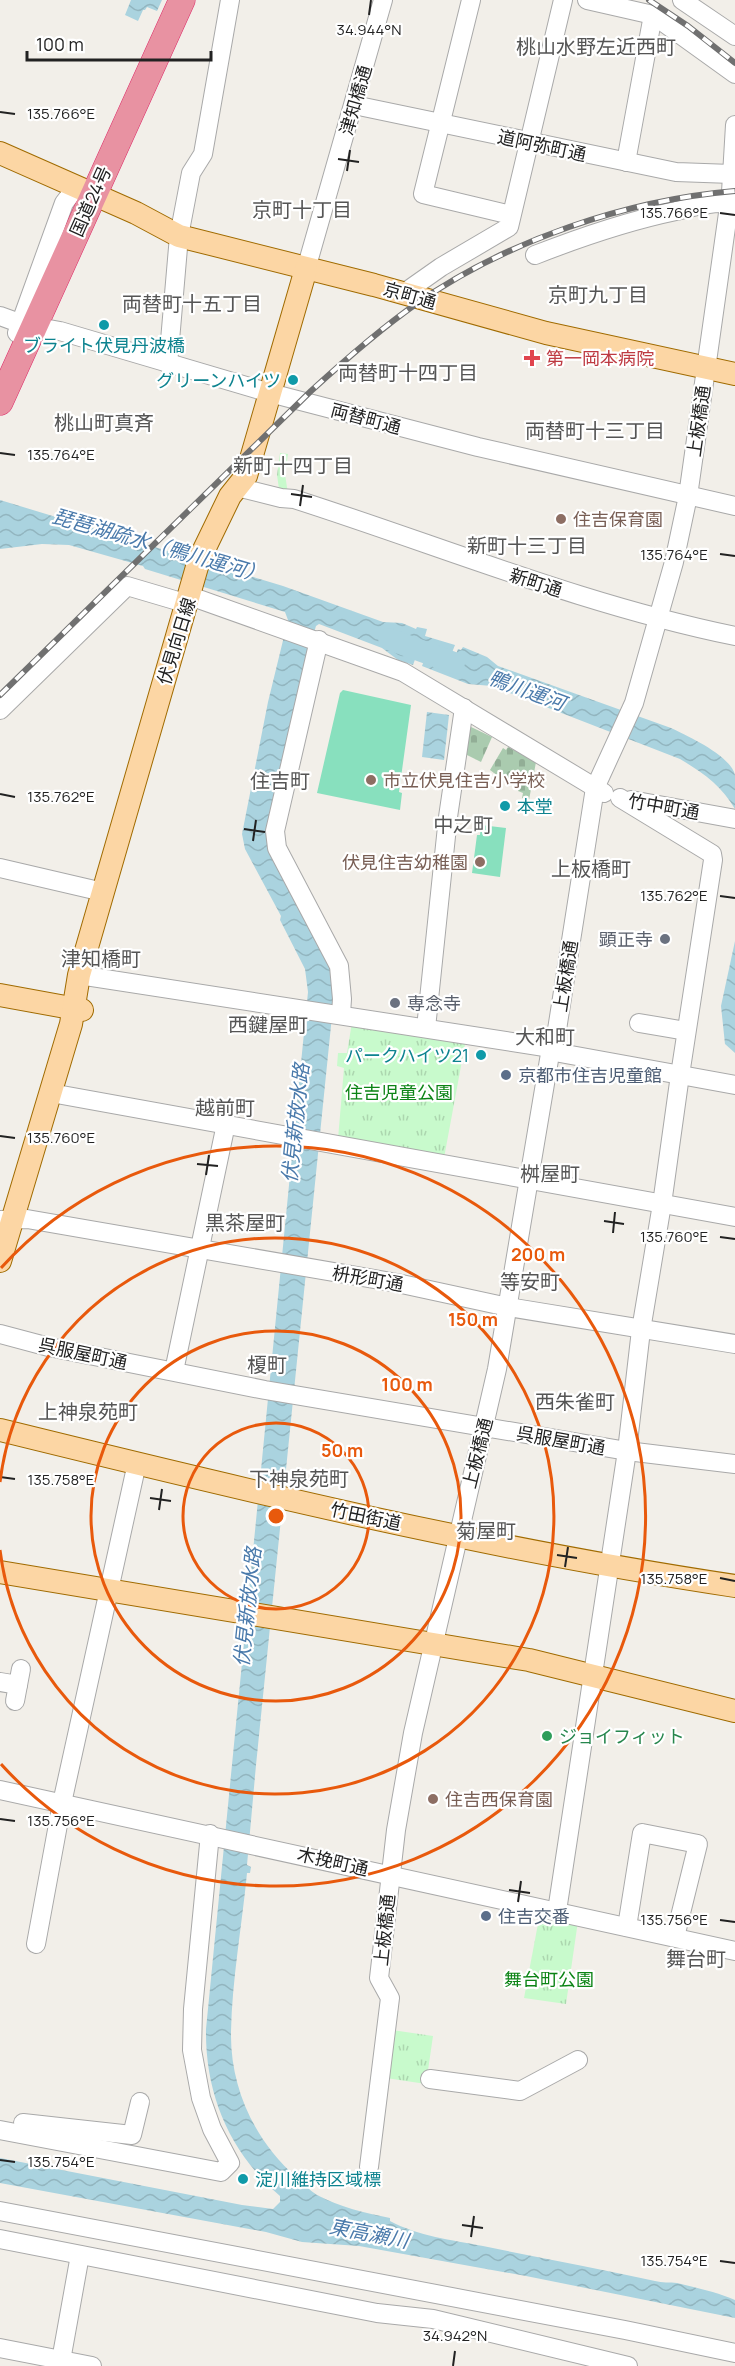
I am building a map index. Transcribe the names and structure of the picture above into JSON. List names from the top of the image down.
{
  "streets": {
    "highway": ["国道24号"],
    "main road": ["京町通", "伏見向日線", "竹田街道"],
    "street": [
      "津知橋通",
      "道阿弥町通",
      "両替町通",
      "上板橋通",
      "新町通",
      "竹中町通",
      "枡形町通",
      "呉服屋町通",
      "木挽町通"
    ]
  },
  "crossings": [
    ["津知橋通", "道阿弥町通"],
    ["津知橋通", "京町通"],
    ["津知橋通", "伏見向日線"],
    ["道阿弥町通", "上板橋通"],
    ["国道24号", "京町通"],
    ["国道24号", "両替町通"],
    ["京町通", "上板橋通"],
    ["京町通", "伏見向日線"],
    ["両替町通", "上板橋通"],
    ["両替町通", "伏見向日線"],
    ["上板橋通", "新町通"],
    ["上板橋通", "竹中町通"],
    ["上板橋通", "枡形町通"],
    ["上板橋通", "呉服屋町通"],
    ["上板橋通", "竹田街道"],
    ["上板橋通", "木挽町通"],
    ["新町通", "伏見向日線"],
    ["伏見向日線", "竹中町通"],
    ["伏見向日線", "枡形町通"]
  ],
  "districts": [
    "桃山水野左近西町",
    "京町十丁目",
    "京町九丁目",
    "両替町十五丁目",
    "両替町十四丁目",
    "桃山町真斉",
    "両替町十三丁目",
    "新町十四丁目",
    "新町十三丁目",
    "住吉町",
    "中之町",
    "上板橋町",
    "津知橋町",
    "西鍵屋町",
    "大和町",
    "越前町",
    "桝屋町",
    "黒茶屋町",
    "等安町",
    "榎町",
    "西朱雀町",
    "上神泉苑町",
    "下神泉苑町",
    "菊屋町",
    "舞台町"
  ],
  "water": [
    "琵琶湖疏水（鴨川運河）",
    "鴨川運河",
    "伏見新放水路",
    "東高瀬川"
  ],
  "parks": ["住吉児童公園", "舞台町公園"],
  "places": {
    "other": [
      "ブライト伏見丹波橋",
      "グリーンハイツ",
      "住吉保育園",
      "市立伏見住吉小学校",
      "本堂",
      "伏見住吉幼稚園",
      "顕正寺",
      "専念寺",
      "パークハイツ21",
      "京都市住吉児童館",
      "ジョイフィット",
      "住吉西保育園",
      "住吉交番",
      "淀川維持区域標"
    ],
    "health": ["第一岡本病院"]
  },
  "scale_bar": "100 m",
  "coordinates": [
    "34.944°N",
    "135.766°E",
    "135.764°E",
    "135.762°E",
    "135.760°E",
    "135.758°E",
    "135.756°E",
    "135.754°E",
    "34.942°N"
  ],
  "rings": [
    "200 m",
    "150 m",
    "100 m",
    "50 m"
  ]
}
